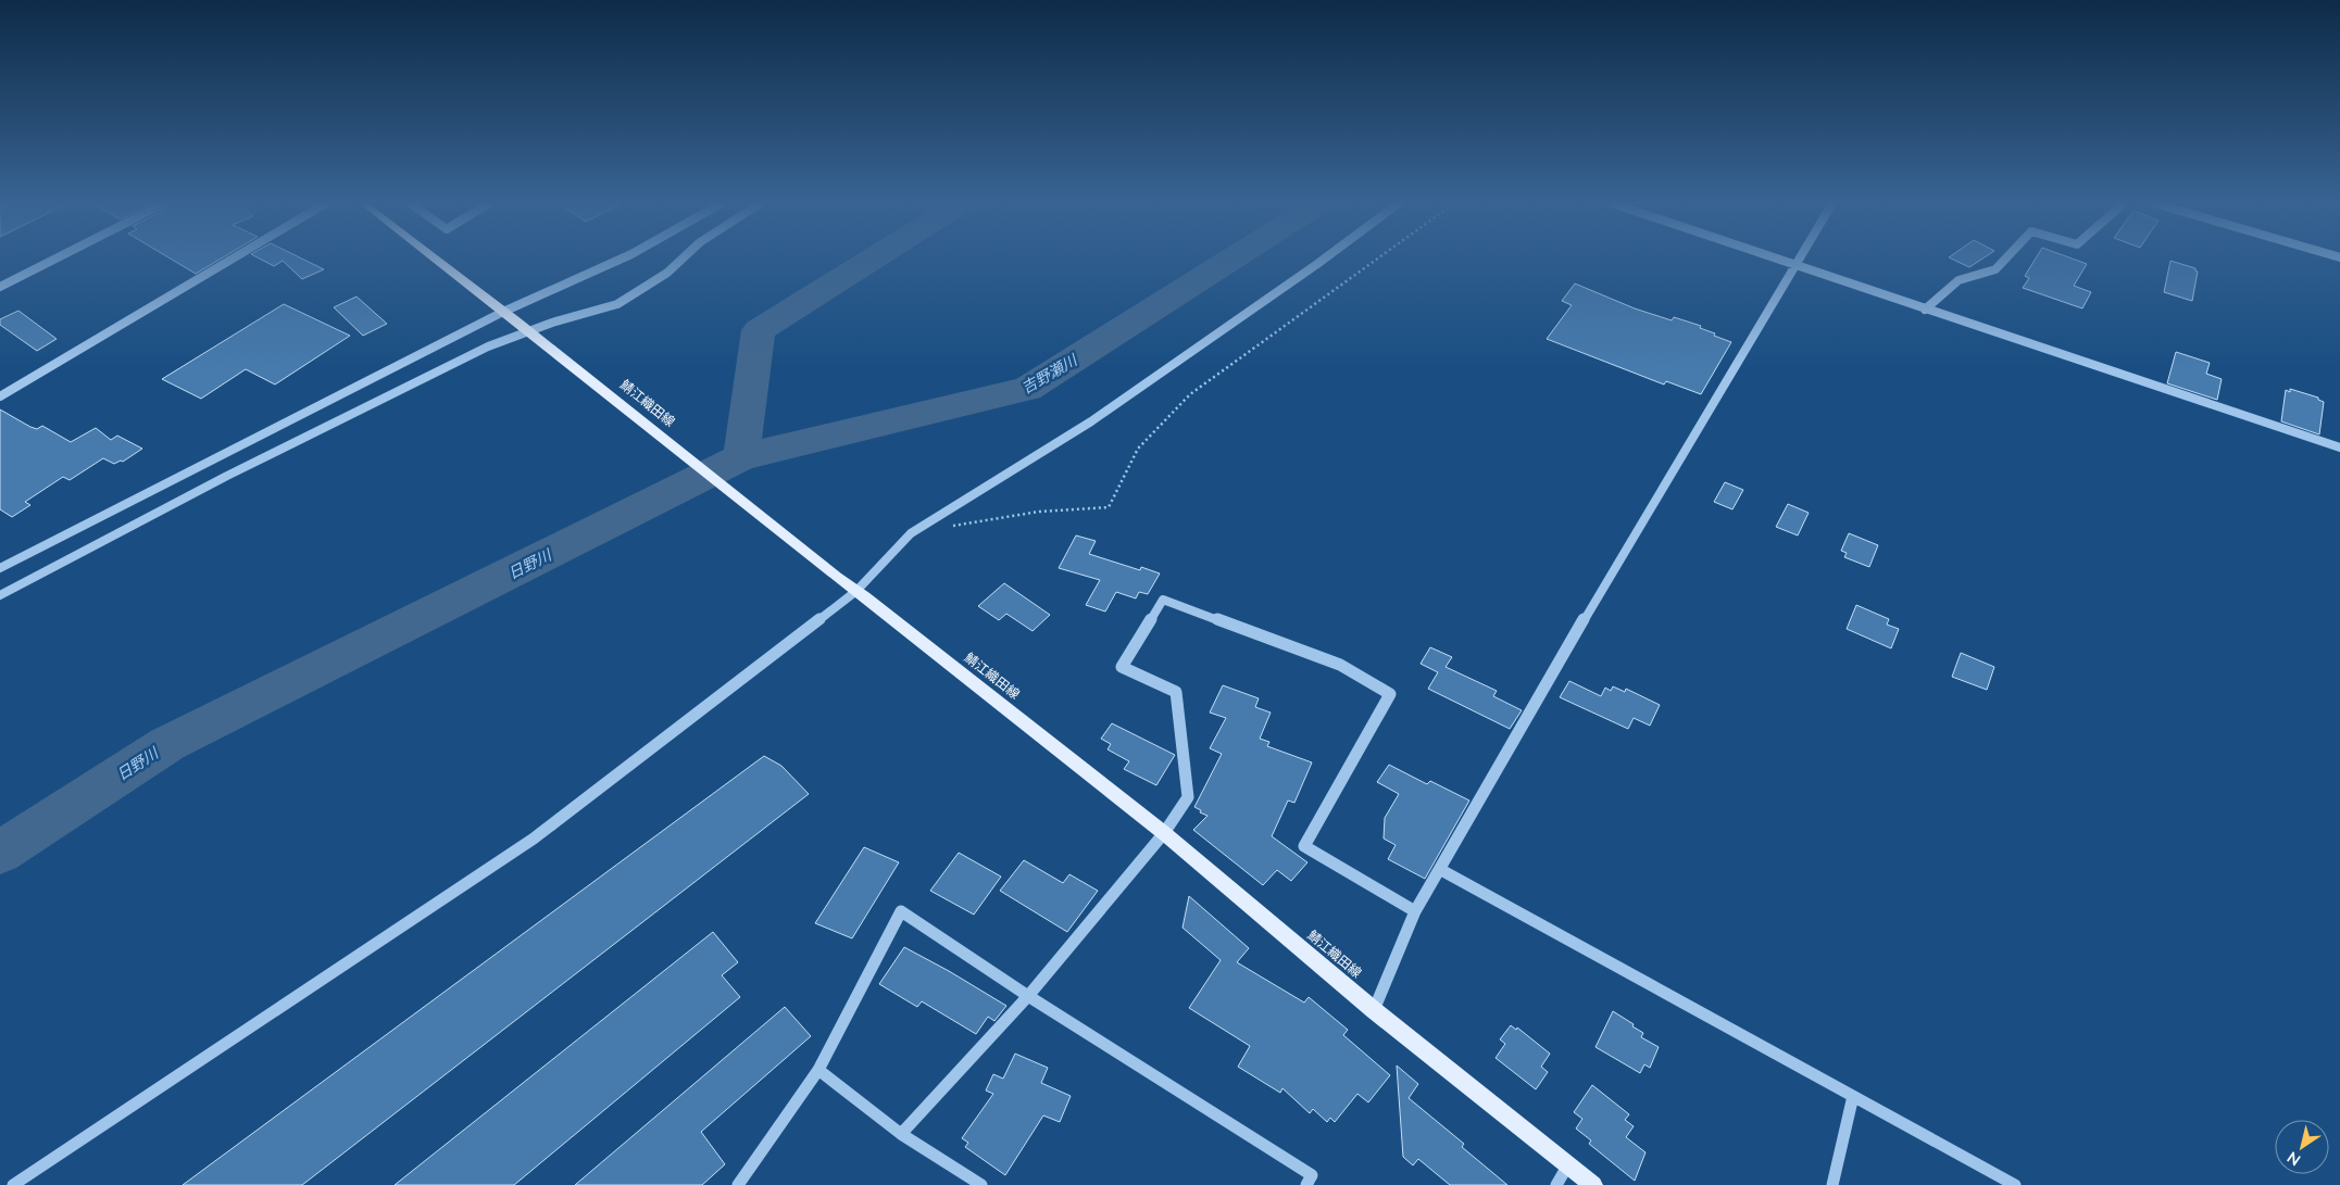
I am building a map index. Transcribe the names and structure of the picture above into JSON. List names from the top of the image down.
{
  "streets": {
    "main road": ["鯖江織田線"]
  },
  "water": ["吉野瀬川", "日野川"],
  "north": "bottom left"
}
